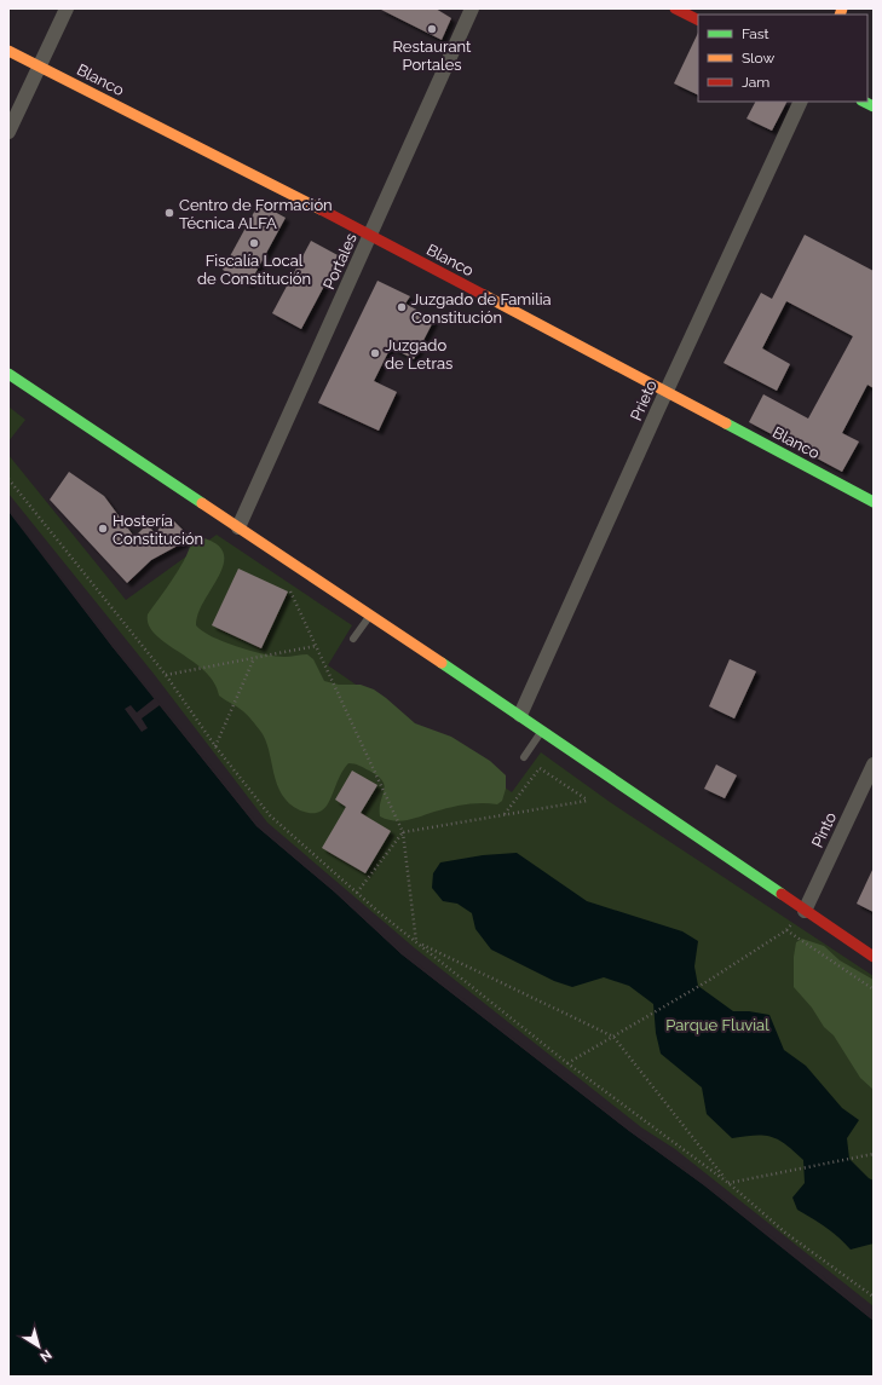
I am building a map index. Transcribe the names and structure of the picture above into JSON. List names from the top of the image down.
{
  "streets": {
    "street": [
      "Blanco",
      "Portales",
      "Prieto",
      "Pinto"
    ]
  },
  "crossings": [
    ["Blanco", "Portales"],
    ["Blanco", "Prieto"]
  ],
  "parks": ["Parque Fluvial"],
  "places": [
    "Restaurant Portales",
    "Centro de Formación Técnica ALFA",
    "Fiscalía Local de Constitución",
    "Juzgado de Familia Constitución",
    "Juzgado de Letras",
    "Hostería Constitución"
  ],
  "legend": ["Fast", "Slow", "Jam"],
  "north": "bottom right"
}
